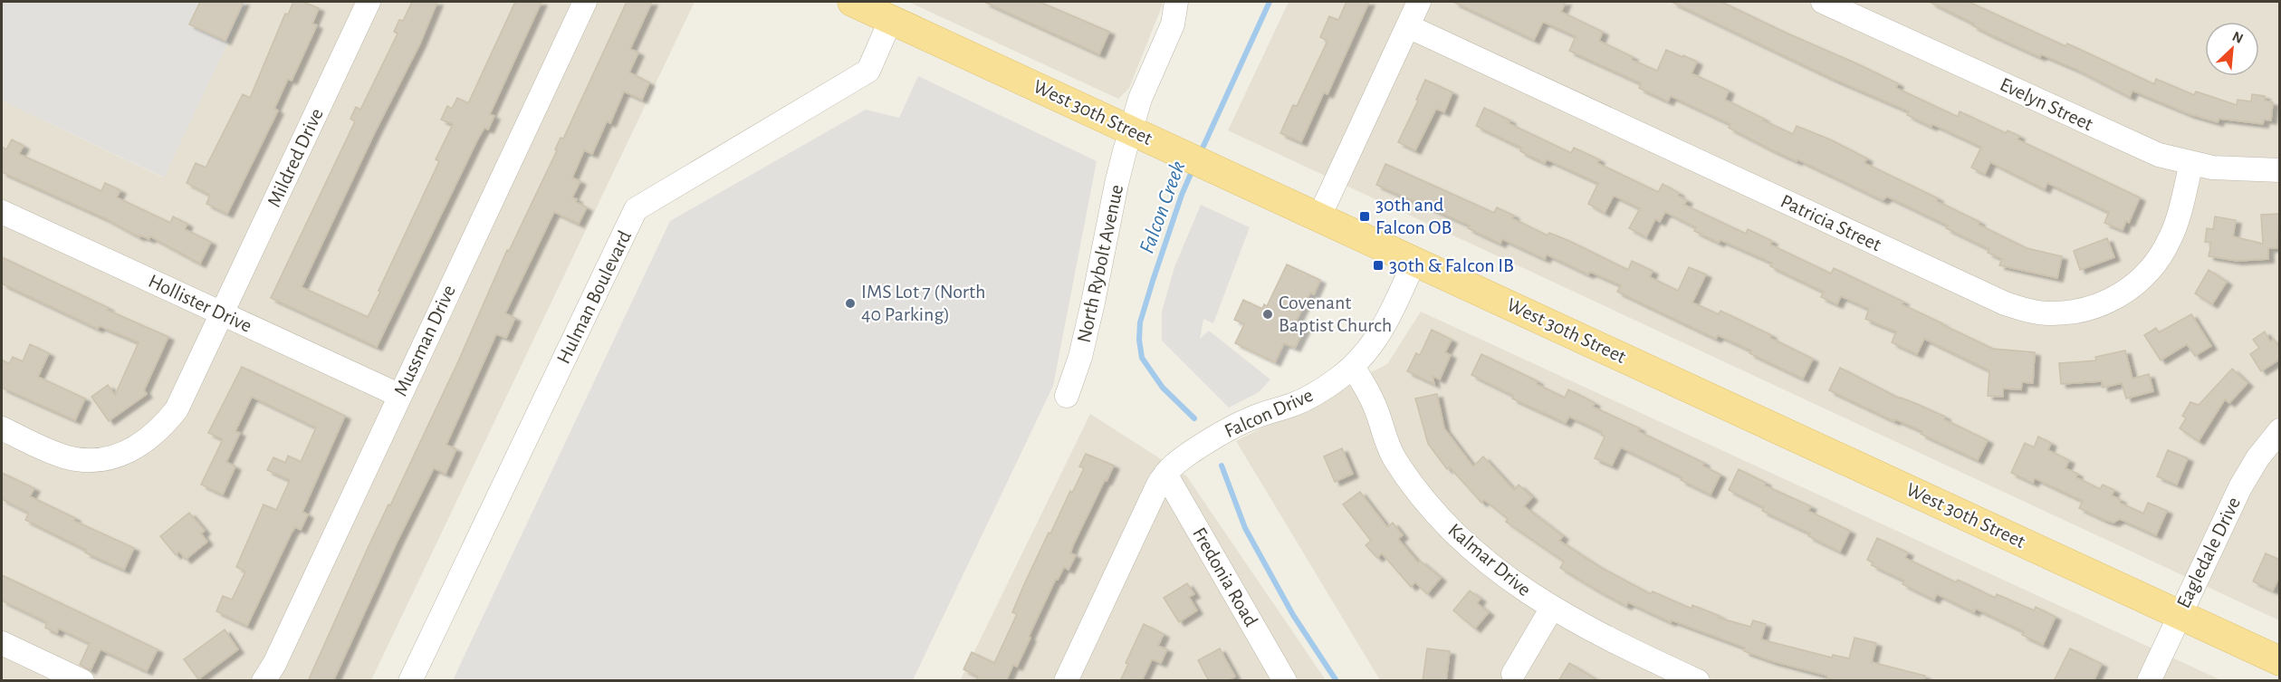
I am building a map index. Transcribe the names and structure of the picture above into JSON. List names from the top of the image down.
{
  "streets": {
    "main road": ["West 30th Street"],
    "street": [
      "Evelyn Street",
      "Mildred Drive",
      "Patricia Street",
      "North Rybolt Avenue",
      "Hulman Boulevard",
      "Hollister Drive",
      "Mussman Drive",
      "Falcon Drive",
      "Eagledale Drive",
      "Kalmar Drive",
      "Fredonia Road"
    ]
  },
  "crossings": [
    ["Evelyn Street", "Patricia Street"],
    ["West 30th Street", "North Rybolt Avenue"],
    ["West 30th Street", "Hulman Boulevard"],
    ["West 30th Street", "Falcon Drive"],
    ["West 30th Street", "Eagledale Drive"],
    ["Mildred Drive", "Hollister Drive"],
    ["Hollister Drive", "Mussman Drive"],
    ["Falcon Drive", "Kalmar Drive"],
    ["Falcon Drive", "Fredonia Road"]
  ],
  "water": ["Falcon Creek"],
  "places": {
    "transit": ["30th and Falcon OB", "30th & Falcon IB"],
    "other": ["IMS Lot 7 (North 40 Parking)", "Covenant Baptist Church"]
  },
  "north": "top right"
}
